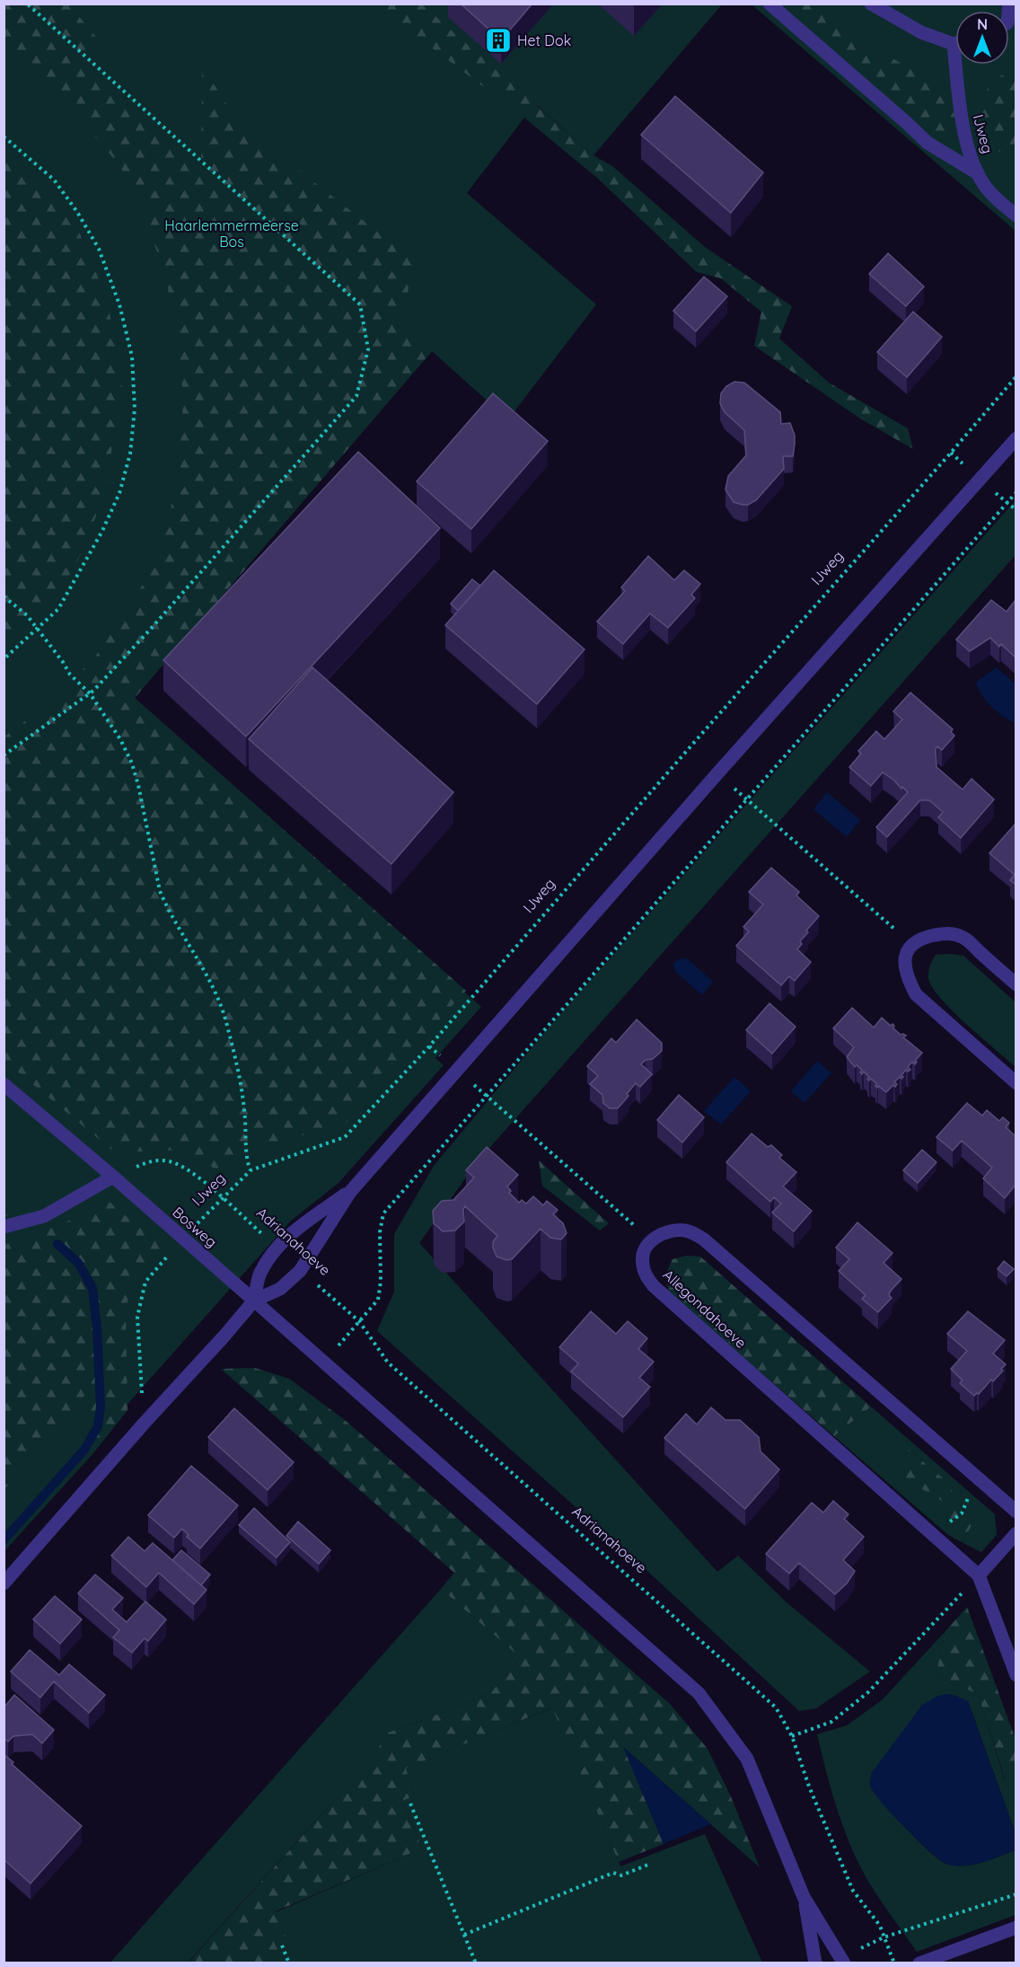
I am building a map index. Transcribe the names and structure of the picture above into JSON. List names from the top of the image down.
{
  "streets": {
    "street": ["IJweg", "Bosweg", "Allegondahoeve"],
    "path": ["Adrianahoeve"]
  },
  "crossings": [
    ["IJweg", "Bosweg"],
    ["IJweg", "Adrianahoeve"]
  ],
  "parks": ["Haarlemmermeerse Bos"],
  "places": {
    "building": ["Het Dok"]
  },
  "north": "top"
}
